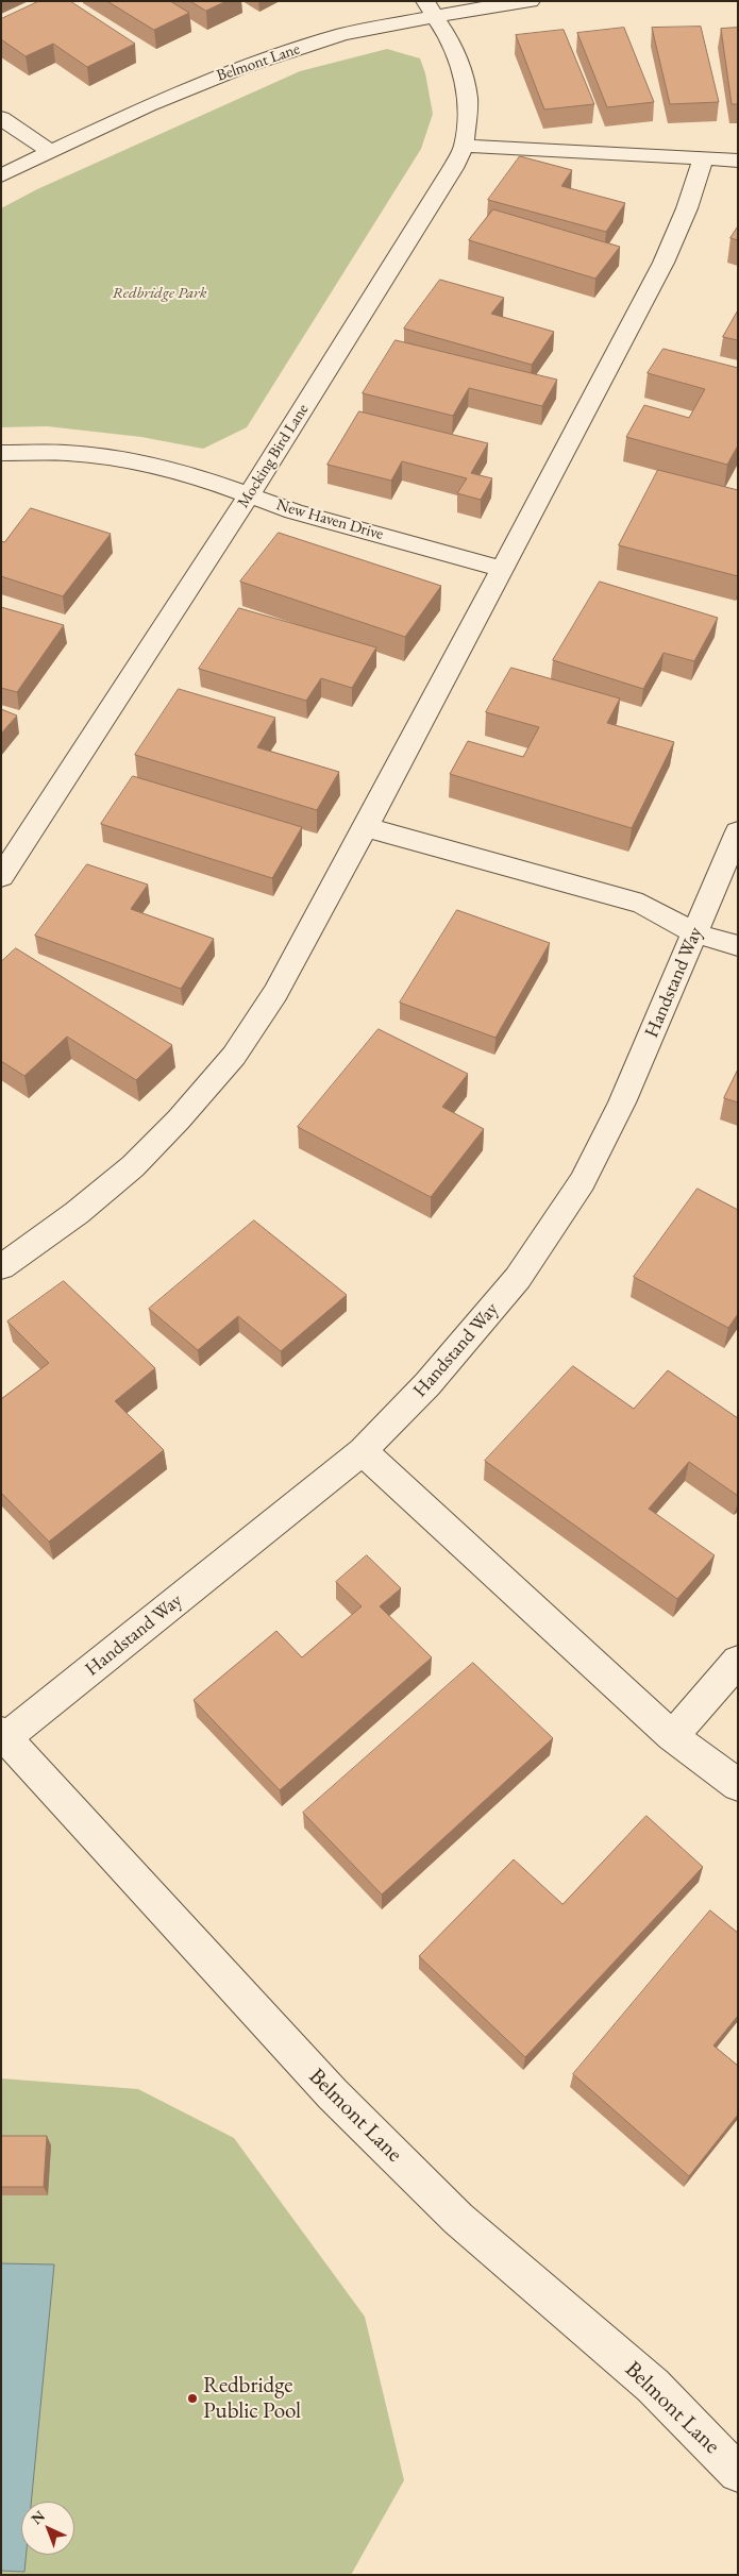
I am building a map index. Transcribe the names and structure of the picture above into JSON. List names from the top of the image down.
{
  "streets": {
    "street": [
      "Belmont Lane",
      "Mocking Bird Lane",
      "New Haven Drive",
      "Handstand Way"
    ]
  },
  "crossings": [
    ["Belmont Lane", "Mocking Bird Lane"],
    ["Belmont Lane", "Handstand Way"],
    ["Mocking Bird Lane", "New Haven Drive"]
  ],
  "parks": ["Redbridge Park"],
  "places": ["Redbridge Public Pool"],
  "north": "top left"
}
